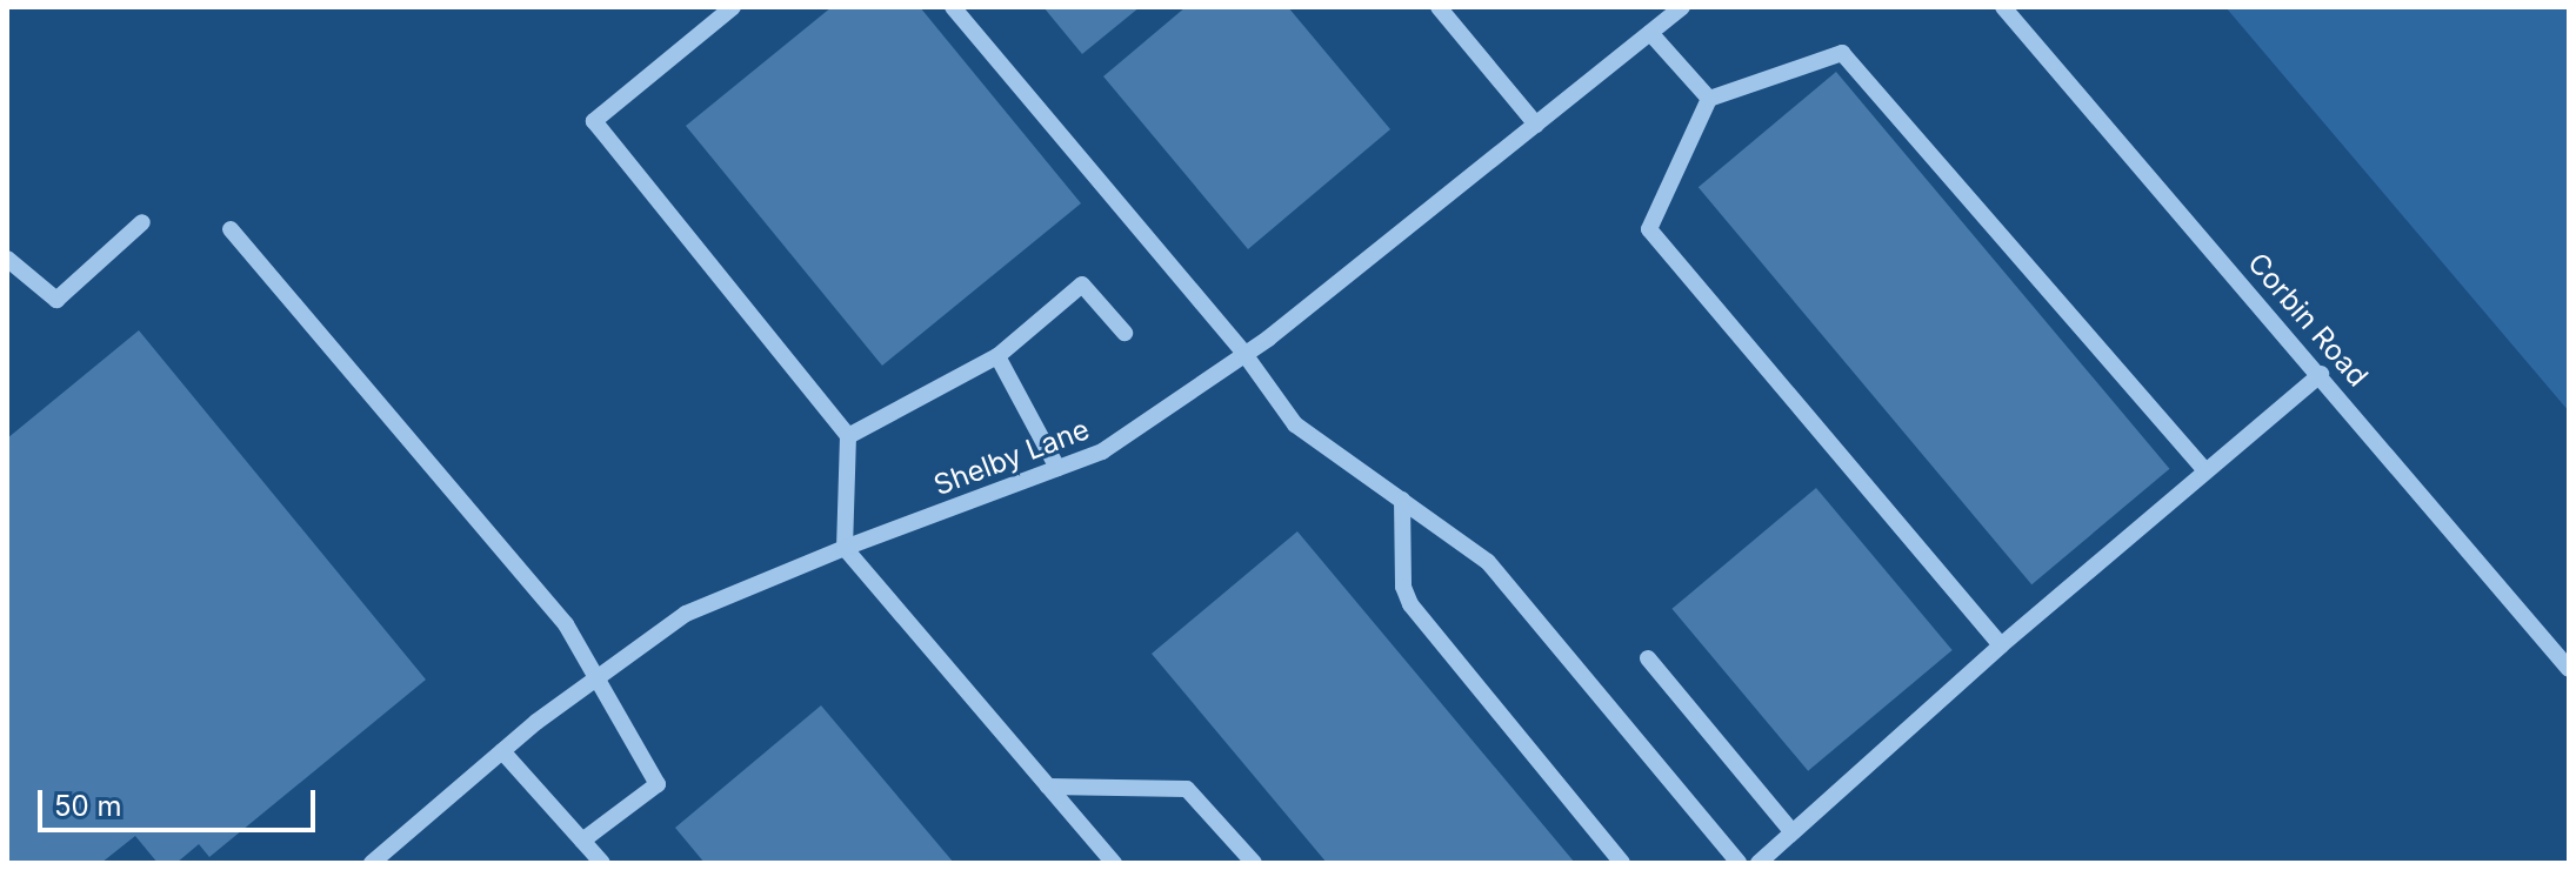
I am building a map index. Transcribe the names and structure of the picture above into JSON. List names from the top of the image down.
{
  "streets": {
    "street": ["Corbin Road", "Shelby Lane"]
  },
  "scale_bar": "50 m"
}
